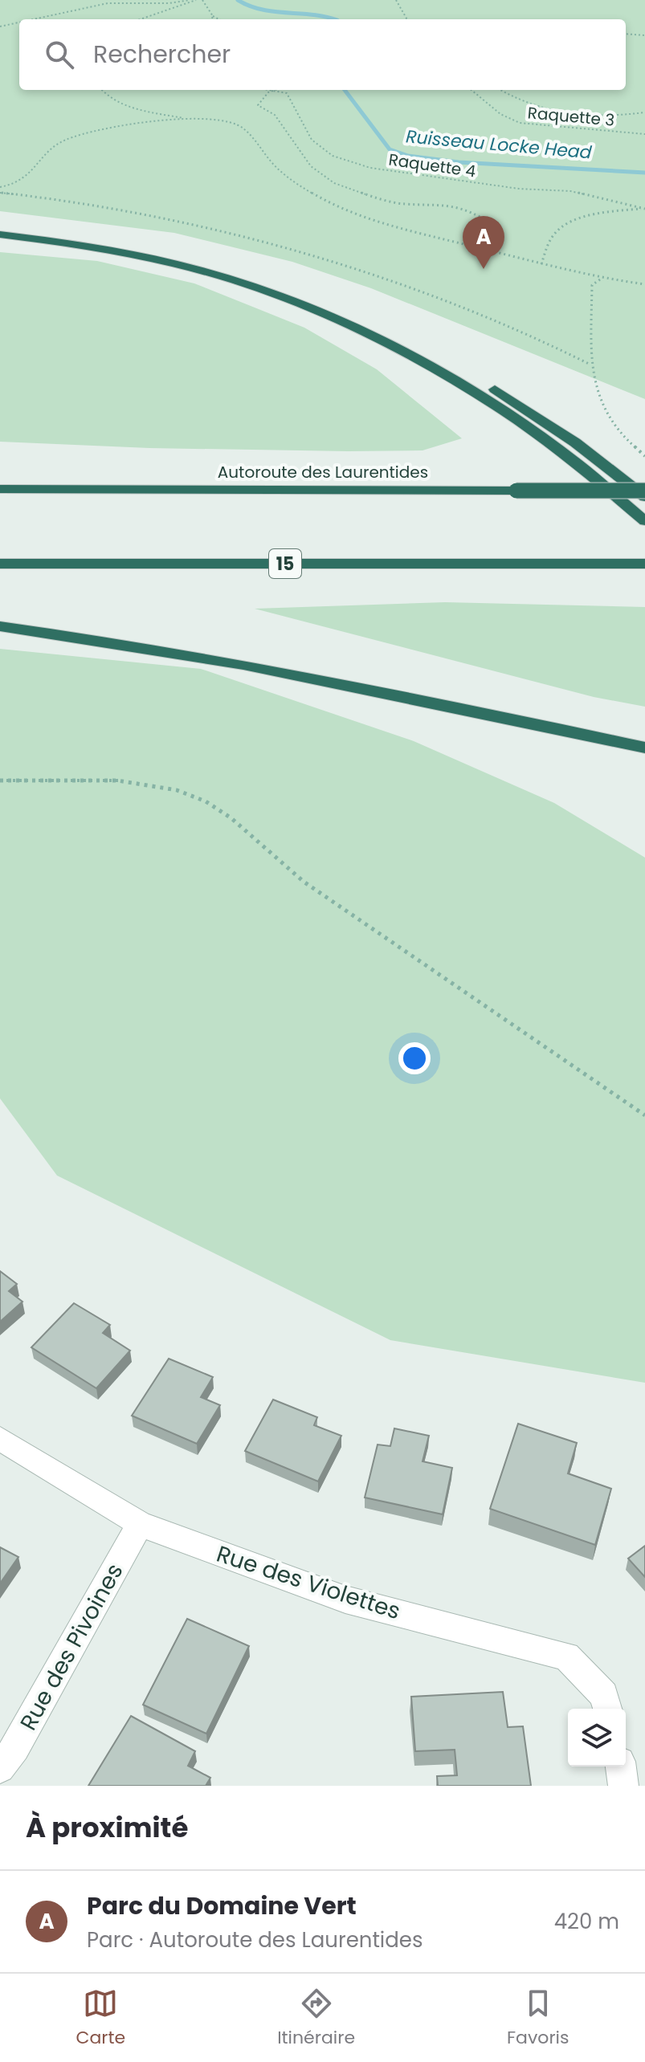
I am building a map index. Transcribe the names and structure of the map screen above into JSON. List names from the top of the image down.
{
  "streets": {
    "highway": ["Autoroute des Laurentides", "15"],
    "street": ["Rue des Violettes", "Rue des Pivoines"],
    "path": ["Raquette 3", "Raquette 4"]
  },
  "crossings": [
    ["Rue des Violettes", "Rue des Pivoines"]
  ],
  "water": ["Ruisseau Locke Head"],
  "page": {
    "search": "Rechercher",
    "pins": "A",
    "heading": "À proximité",
    "list": [
      {
        "mark": "A",
        "name": "Parc du Domaine Vert",
        "note": "Parc · Autoroute des Laurentides",
        "value": "420 m"
      }
    ],
    "nav": ["Carte", "Itinéraire", "Favoris"]
  }
}
